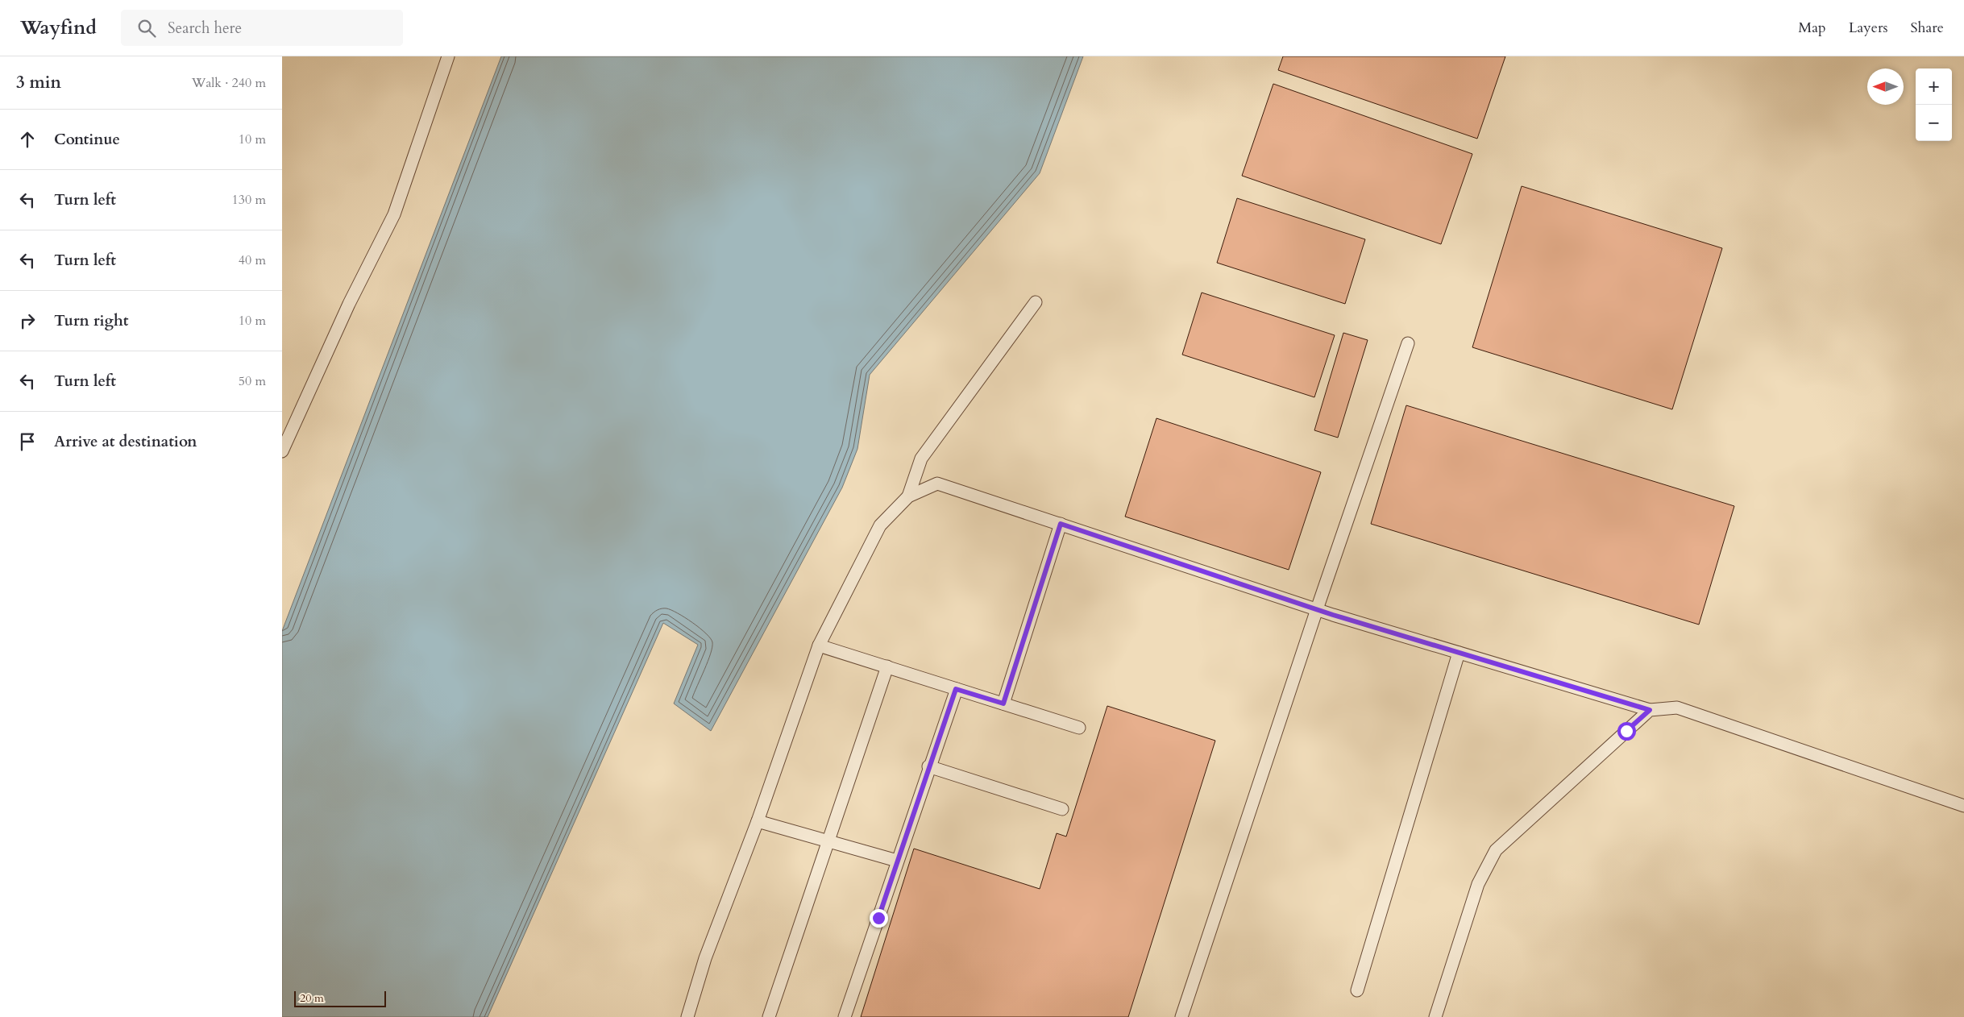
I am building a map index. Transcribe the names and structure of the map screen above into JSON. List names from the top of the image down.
{
  "scale_bar": "20 m",
  "north": "left",
  "page": {
    "header": "Wayfind",
    "search": "Search here",
    "nav": ["Map", "Layers", "Share"],
    "heading": ["3 min", "Walk · 240 m"],
    "map_buttons": ["+", "−"],
    "list": [
      ["Continue", "10 m"],
      ["Turn left", "130 m"],
      ["Turn left", "40 m"],
      ["Turn right", "10 m"],
      ["Turn left", "50 m"],
      "Arrive at destination"
    ],
    "scale": "20 m"
  }
}
